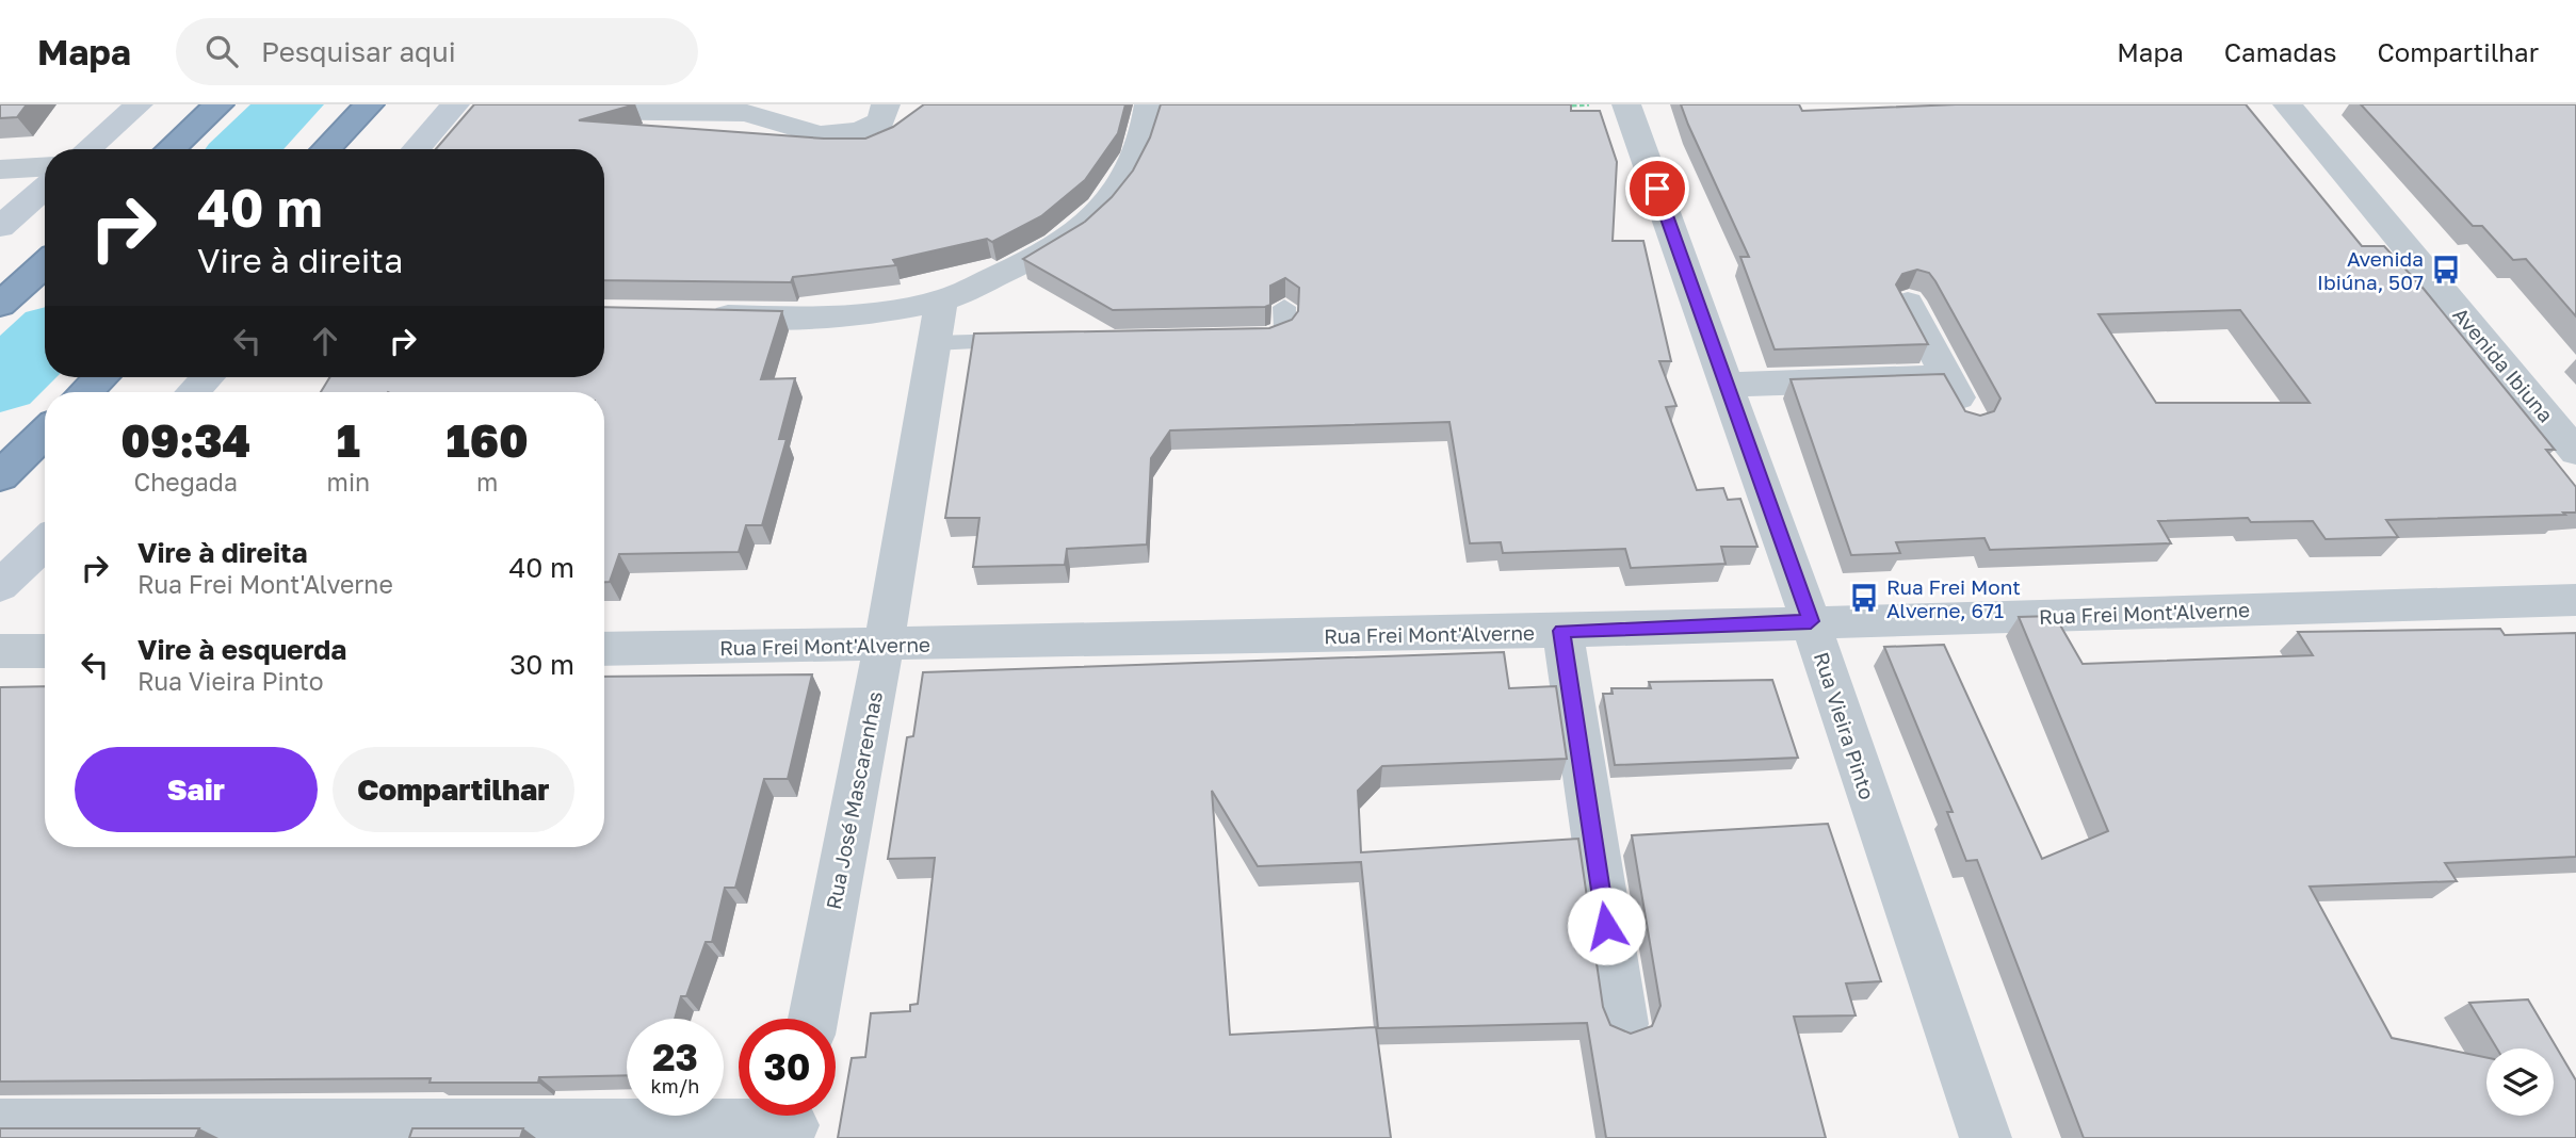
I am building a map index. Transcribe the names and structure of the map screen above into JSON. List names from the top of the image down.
{
  "streets": {
    "street": [
      "Avenida Ibiuna",
      "Rua Frei Mont'Alverne",
      "Rua Vieira Pinto",
      "Rua José Mascarenhas"
    ]
  },
  "crossings": [
    ["Rua Frei Mont'Alverne", "Rua Vieira Pinto"],
    ["Rua Frei Mont'Alverne", "Rua José Mascarenhas"]
  ],
  "places": {
    "bus stop": ["Avenida Ibiúna, 507", "Rua Frei Mont Alverne, 671"]
  },
  "page": {
    "header": "Mapa",
    "search": "Pesquisar aqui",
    "nav": ["Mapa", "Camadas", "Compartilhar"],
    "turn": ["40 m", "Vire à direita"],
    "eta": [
      "09:34",
      "Chegada",
      "1",
      "min",
      "160",
      "m"
    ],
    "list": [
      {
        "name": "Vire à direita",
        "note": "Rua Frei Mont'Alverne",
        "value": "40 m"
      },
      {
        "name": "Vire à esquerda",
        "note": "Rua Vieira Pinto",
        "value": "30 m"
      }
    ],
    "buttons": ["Sair", "Compartilhar"],
    "speed": "23 km/h",
    "limit": "30"
  }
}
